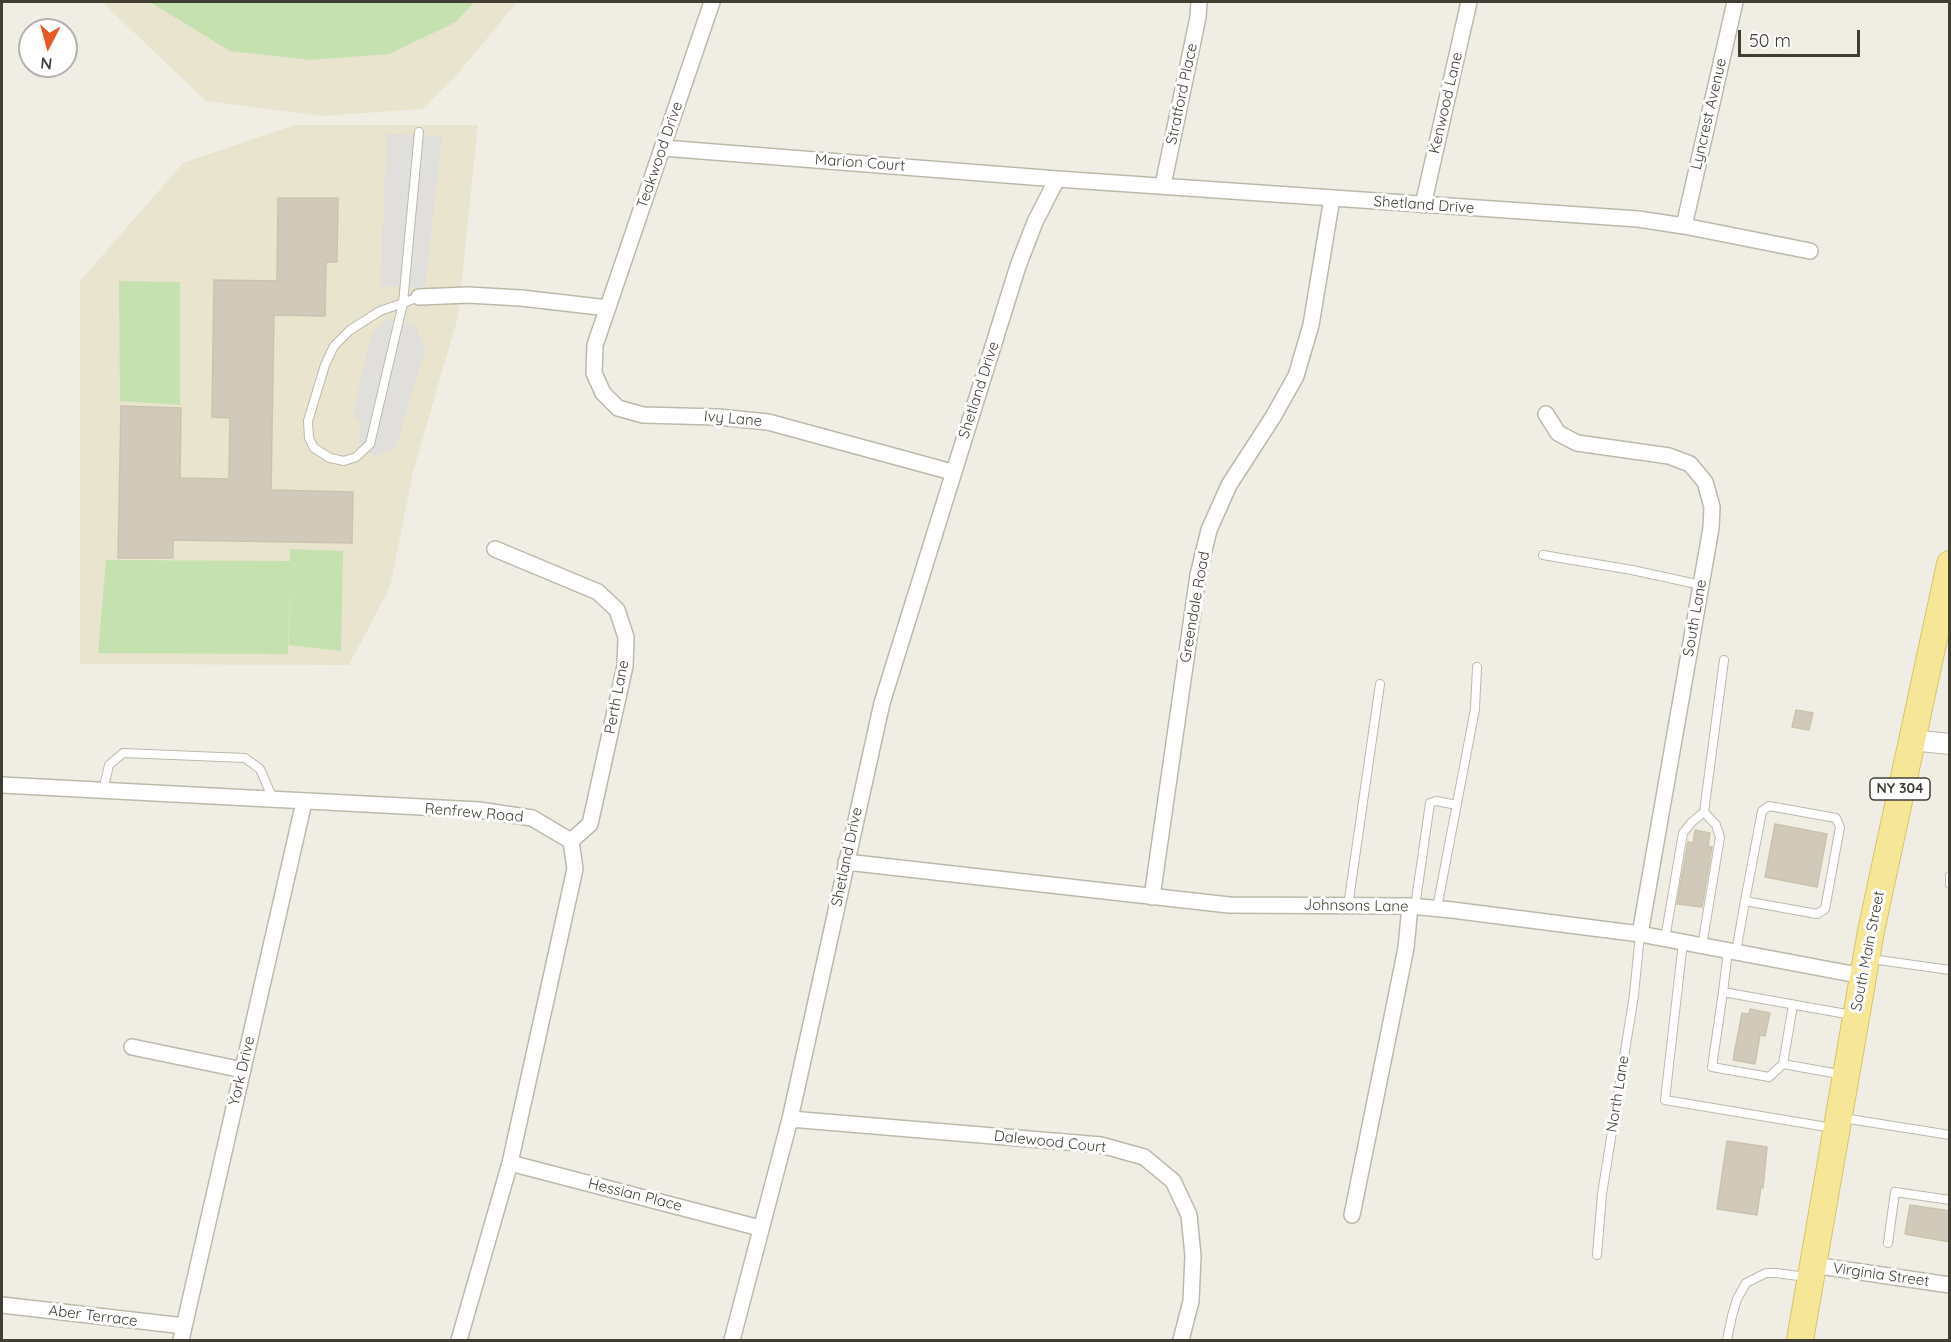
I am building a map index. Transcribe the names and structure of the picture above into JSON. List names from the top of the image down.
{
  "streets": {
    "main road": ["NY 304", "South Main Street"],
    "street": [
      "Stratford Place",
      "Kenwood Lane",
      "Lyncrest Avenue",
      "Teakwood Drive",
      "Marion Court",
      "Shetland Drive",
      "Ivy Lane",
      "Greendale Road",
      "South Lane",
      "Perth Lane",
      "Renfrew Road",
      "Johnsons Lane",
      "York Drive",
      "Dalewood Court",
      "Hessian Place",
      "Virginia Street",
      "Aber Terrace"
    ],
    "lane": ["North Lane"]
  },
  "crossings": [
    ["Stratford Place", "Shetland Drive"],
    ["Kenwood Lane", "Shetland Drive"],
    ["Lyncrest Avenue", "Shetland Drive"],
    ["Teakwood Drive", "Marion Court"],
    ["Teakwood Drive", "Ivy Lane"],
    ["Marion Court", "Shetland Drive"],
    ["Shetland Drive", "Ivy Lane"],
    ["Shetland Drive", "Greendale Road"],
    ["Shetland Drive", "Johnsons Lane"],
    ["Shetland Drive", "Dalewood Court"],
    ["Shetland Drive", "Hessian Place"],
    ["Greendale Road", "Johnsons Lane"],
    ["South Lane", "Johnsons Lane"],
    ["South Lane", "North Lane"],
    ["Perth Lane", "Renfrew Road"],
    ["Renfrew Road", "York Drive"],
    ["Johnsons Lane", "South Main Street"],
    ["Johnsons Lane", "North Lane"],
    ["South Main Street", "Virginia Street"],
    ["York Drive", "Aber Terrace"]
  ],
  "scale_bar": "50 m",
  "north": "bottom"
}
